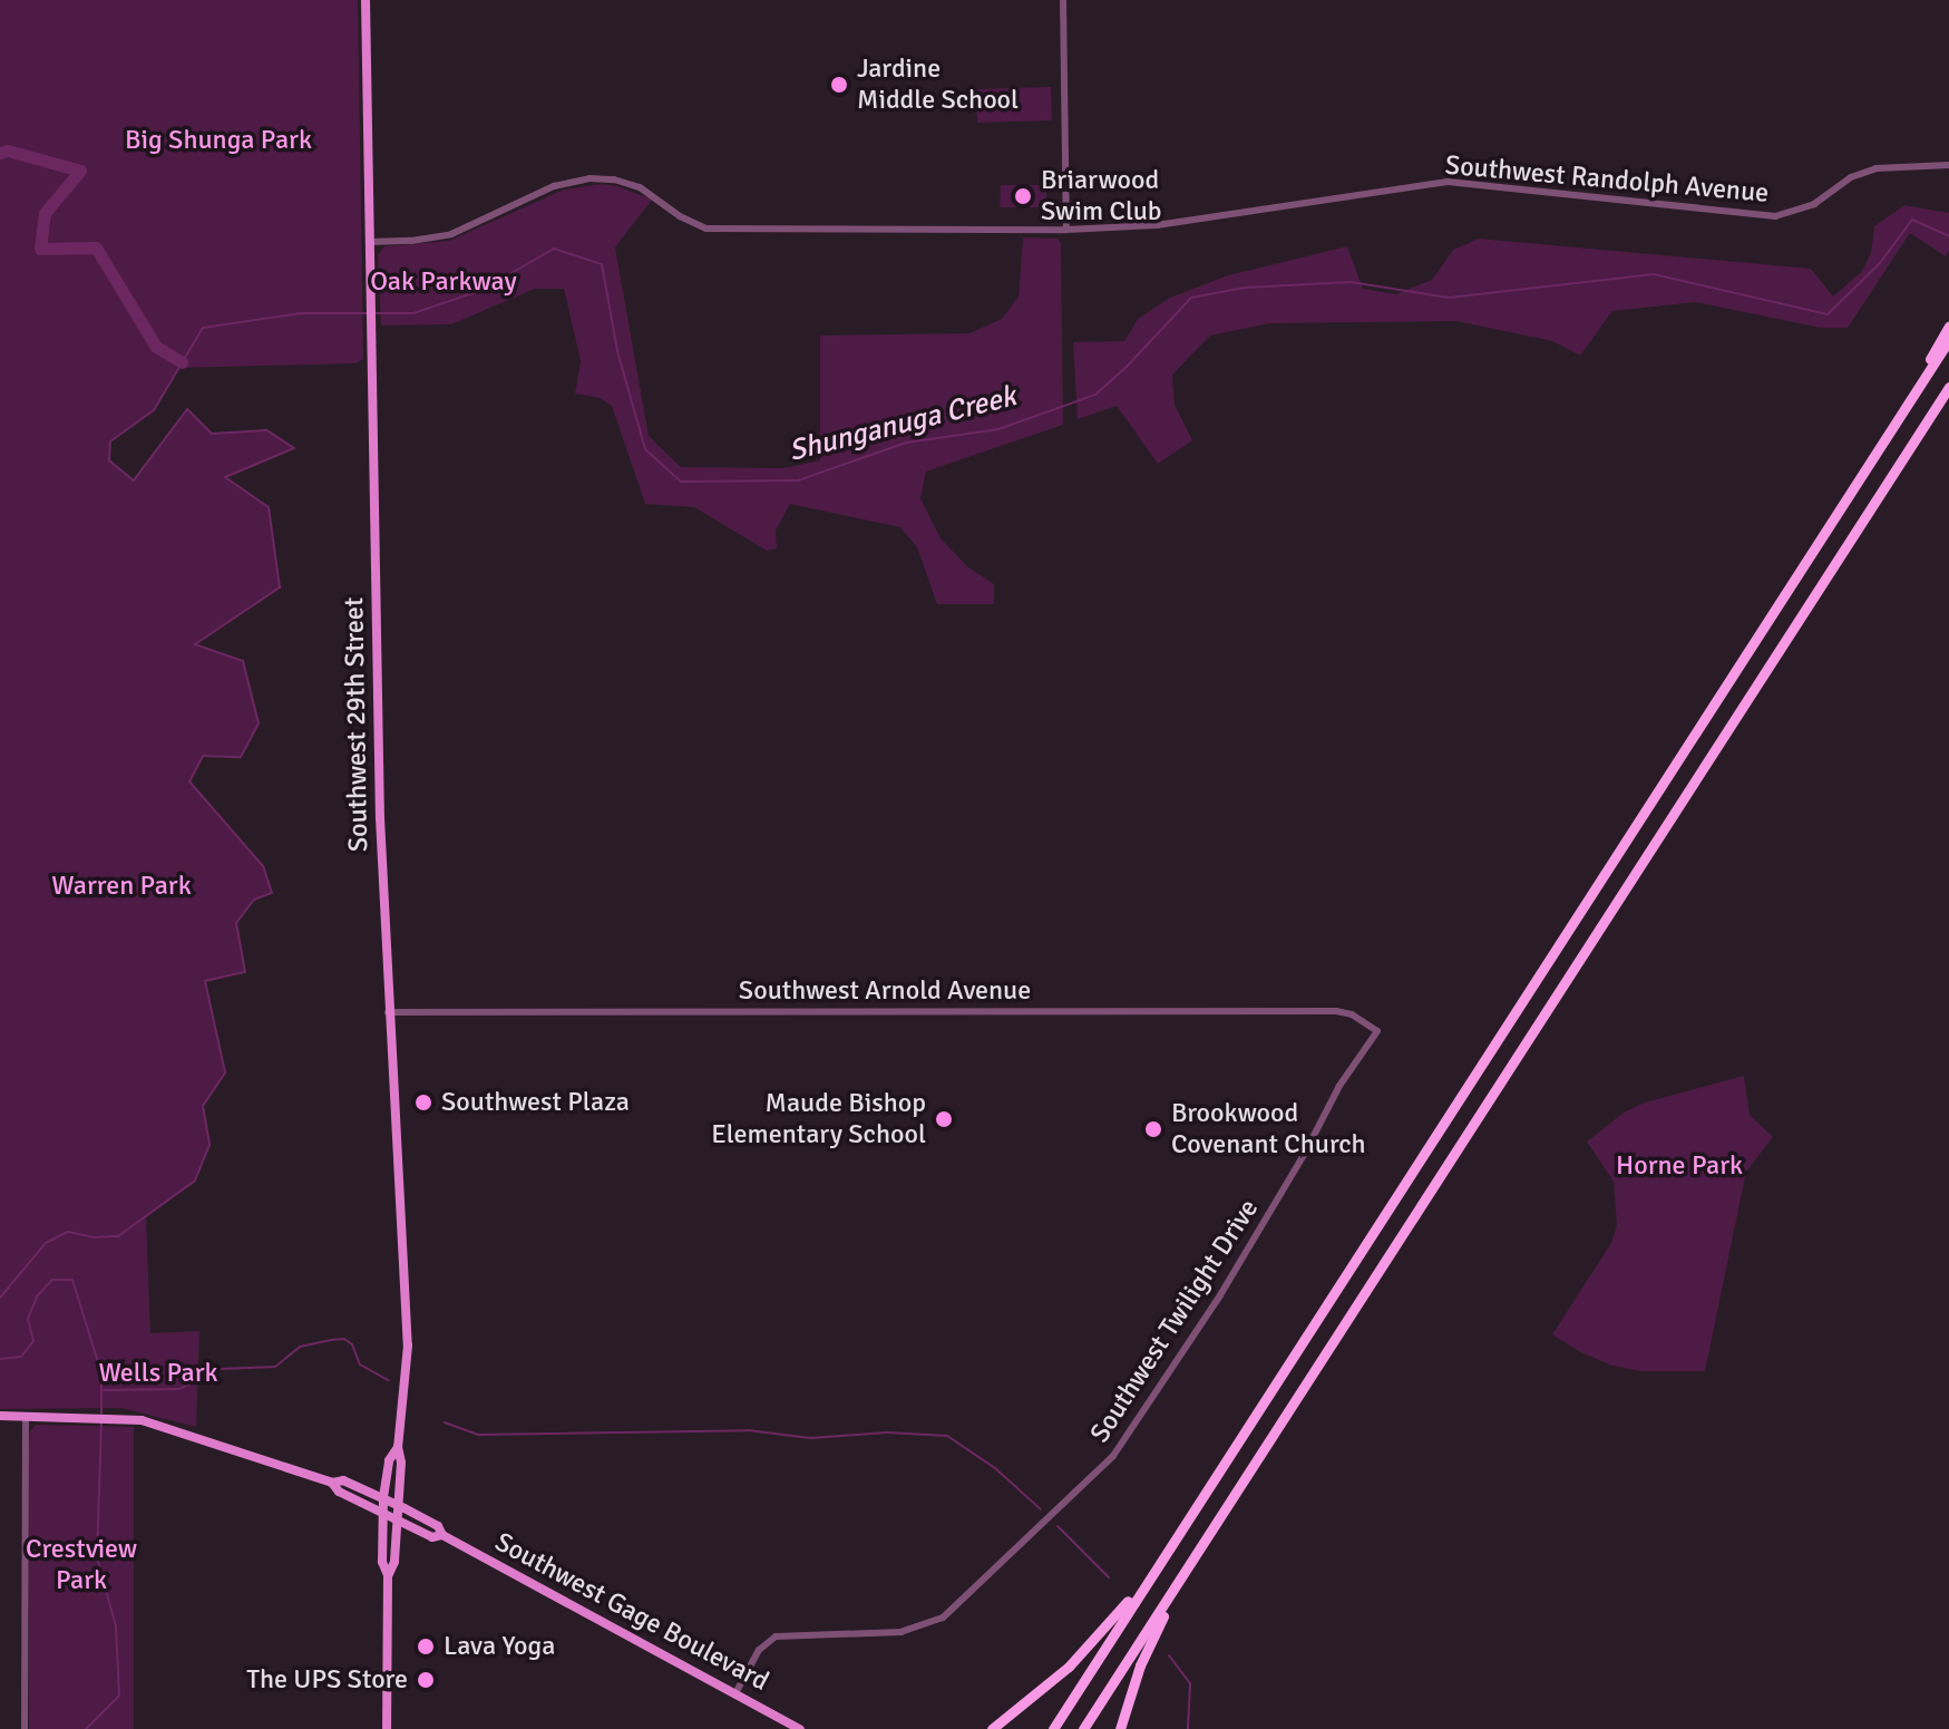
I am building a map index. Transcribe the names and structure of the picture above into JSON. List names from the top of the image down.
{
  "streets": {
    "main road": ["Southwest 29th Street", "Southwest Gage Boulevard"],
    "street": ["Southwest Randolph Avenue", "Southwest Arnold Avenue", "Southwest Twilight Drive"]
  },
  "crossings": [
    ["Southwest Randolph Avenue", "Southwest 29th Street"],
    ["Southwest 29th Street", "Southwest Arnold Avenue"],
    ["Southwest 29th Street", "Southwest Gage Boulevard"],
    ["Southwest Arnold Avenue", "Southwest Twilight Drive"],
    ["Southwest Twilight Drive", "Southwest Gage Boulevard"]
  ],
  "water": ["Shunganuga Creek"],
  "parks": [
    "Big Shunga Park",
    "Oak Parkway",
    "Warren Park",
    "Horne Park",
    "Wells Park",
    "Crestview Park"
  ],
  "places": [
    "Jardine Middle School",
    "Briarwood Swim Club",
    "Southwest Plaza",
    "Maude Bishop Elementary School",
    "Brookwood Covenant Church",
    "Lava Yoga",
    "The UPS Store"
  ]
}
